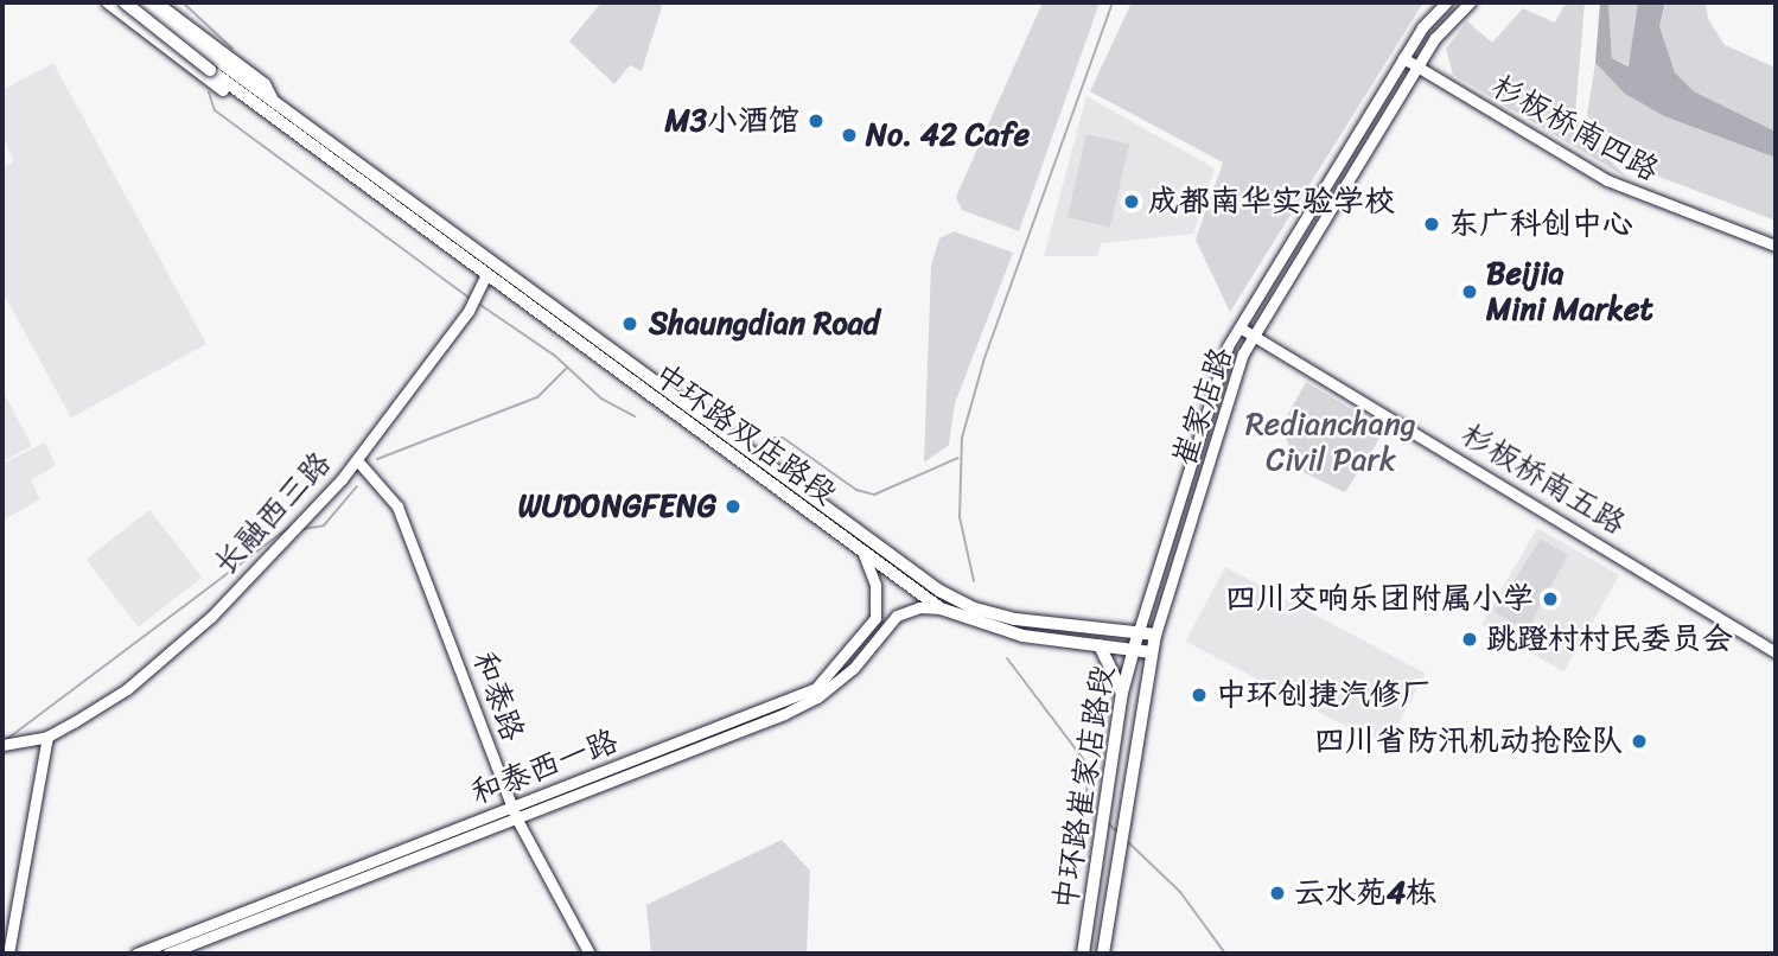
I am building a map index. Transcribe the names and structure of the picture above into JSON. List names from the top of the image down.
{
  "streets": {
    "main road": ["中环路双店路段", "中环路崔家店路段"],
    "street": [
      "杉板桥南四路",
      "崔家店路",
      "杉板桥南五路",
      "长融西三路",
      "和泰路",
      "和泰西一路"
    ]
  },
  "crossings": [
    ["杉板桥南四路", "崔家店路"],
    ["崔家店路", "中环路双店路段"],
    ["崔家店路", "杉板桥南五路"],
    ["崔家店路", "中环路崔家店路段"],
    ["中环路双店路段", "长融西三路"],
    ["中环路双店路段", "和泰西一路"],
    ["中环路双店路段", "中环路崔家店路段"],
    ["长融西三路", "和泰路"],
    ["和泰路", "和泰西一路"]
  ],
  "parks": ["Redianchang Civil Park"],
  "places": [
    "M3小酒馆",
    "No. 42 Cafe",
    "成都南华实验学校",
    "东广科创中心",
    "Beijia Mini Market",
    "Shaungdian Road",
    "WUDONGFENG",
    "四川交响乐团附属小学",
    "跳蹬村村民委员会",
    "中环创捷汽修厂",
    "四川省防汛机动抢险队",
    "云水苑4栋"
  ]
}
